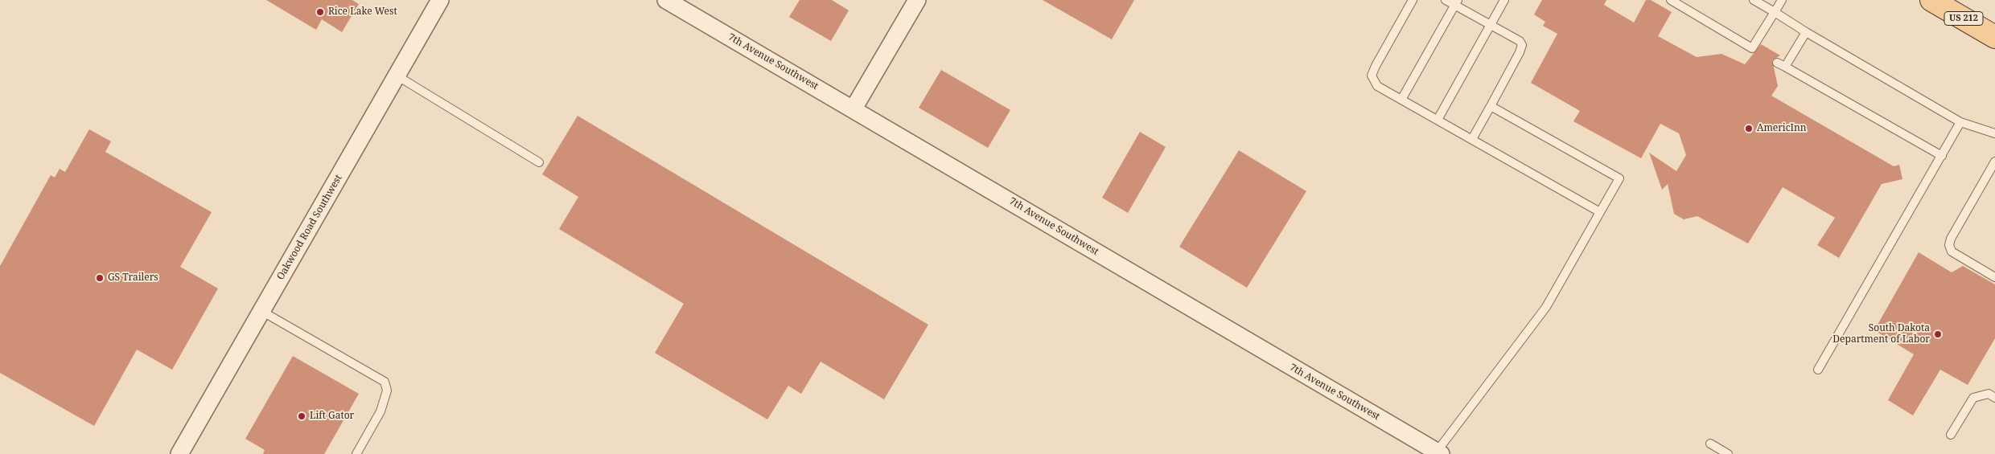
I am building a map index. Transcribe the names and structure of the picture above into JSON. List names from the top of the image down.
{
  "streets": {
    "main road": ["US 212"],
    "street": ["7th Avenue Southwest", "Oakwood Road Southwest"]
  },
  "places": [
    "Rice Lake West",
    "AmericInn",
    "GS Trailers",
    "South Dakota Department of Labor",
    "Lift Gator"
  ]
}
